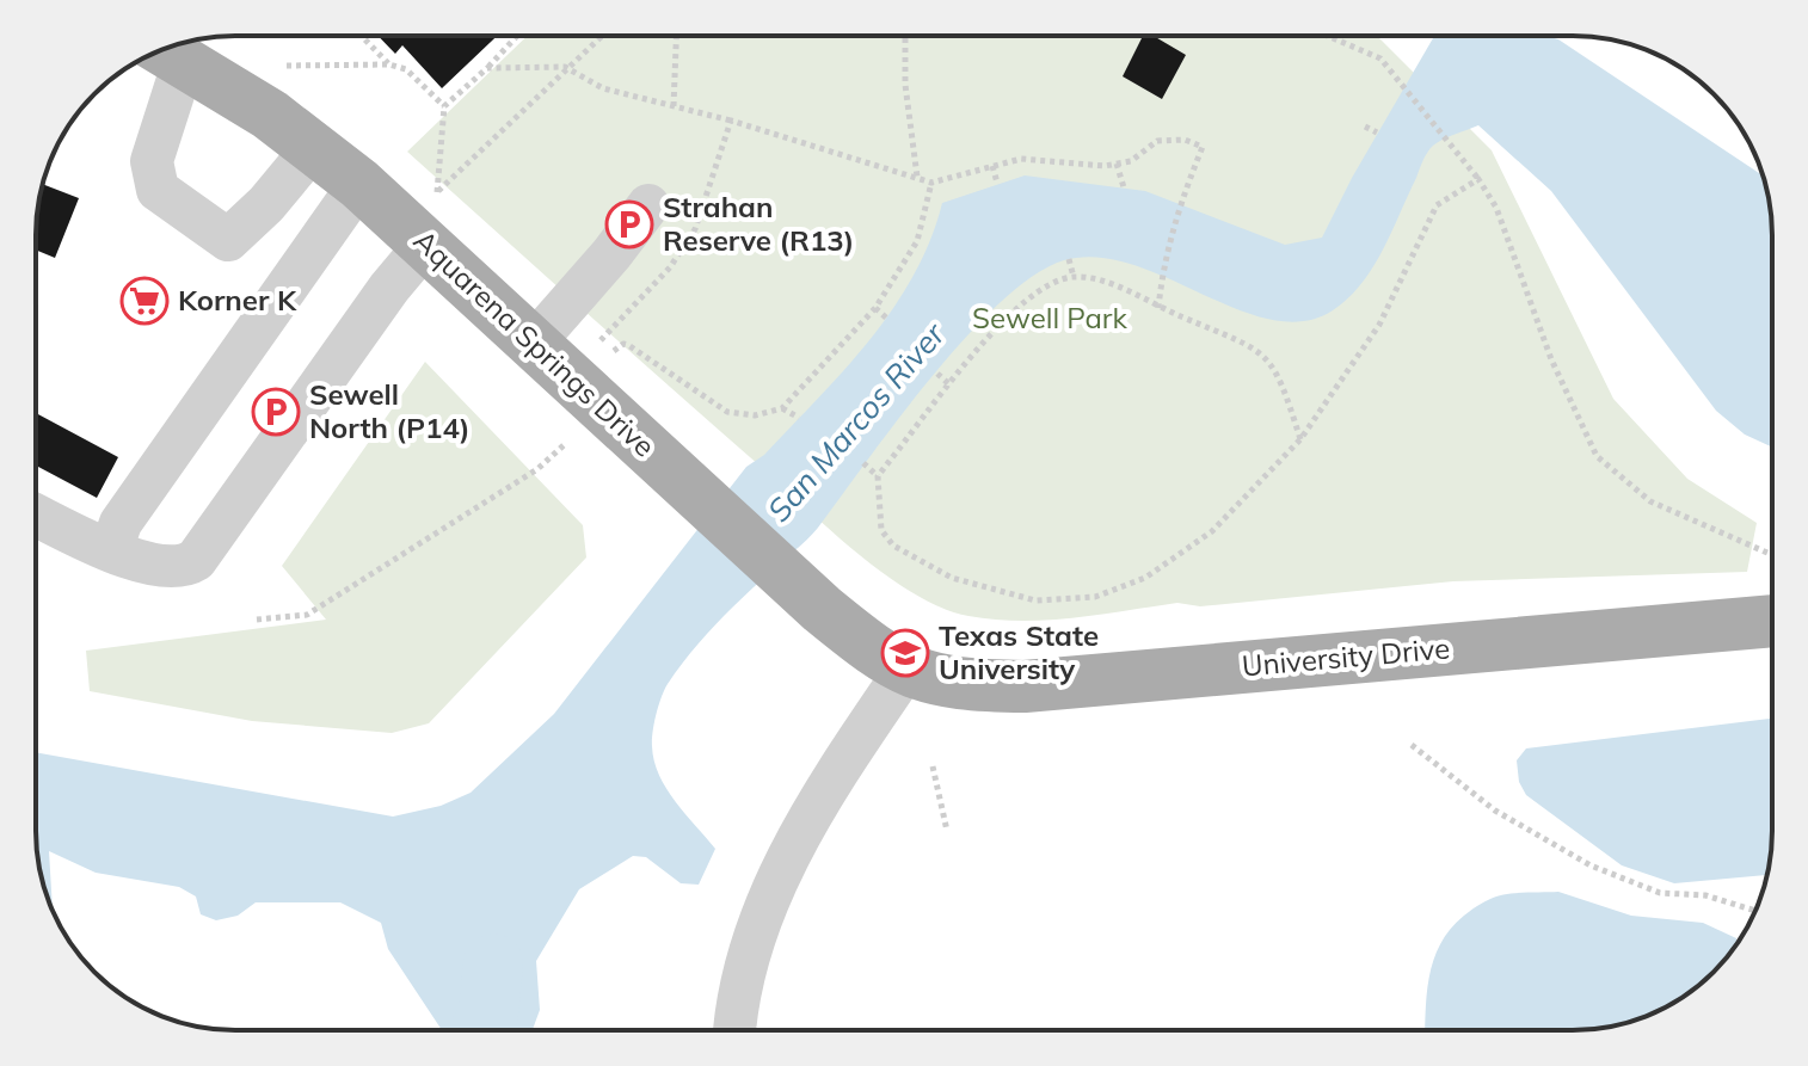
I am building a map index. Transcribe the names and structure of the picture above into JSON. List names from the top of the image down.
{
  "streets": {
    "main road": ["Aquarena Springs Drive", "University Drive"]
  },
  "crossings": [
    ["Aquarena Springs Drive", "University Drive"]
  ],
  "water": ["San Marcos River"],
  "parks": ["Sewell Park"],
  "places": {
    "parking": ["Strahan Reserve (R13)", "Sewell North (P14)"],
    "supermarket": ["Korner K"],
    "school or university": ["Texas State University"]
  }
}
